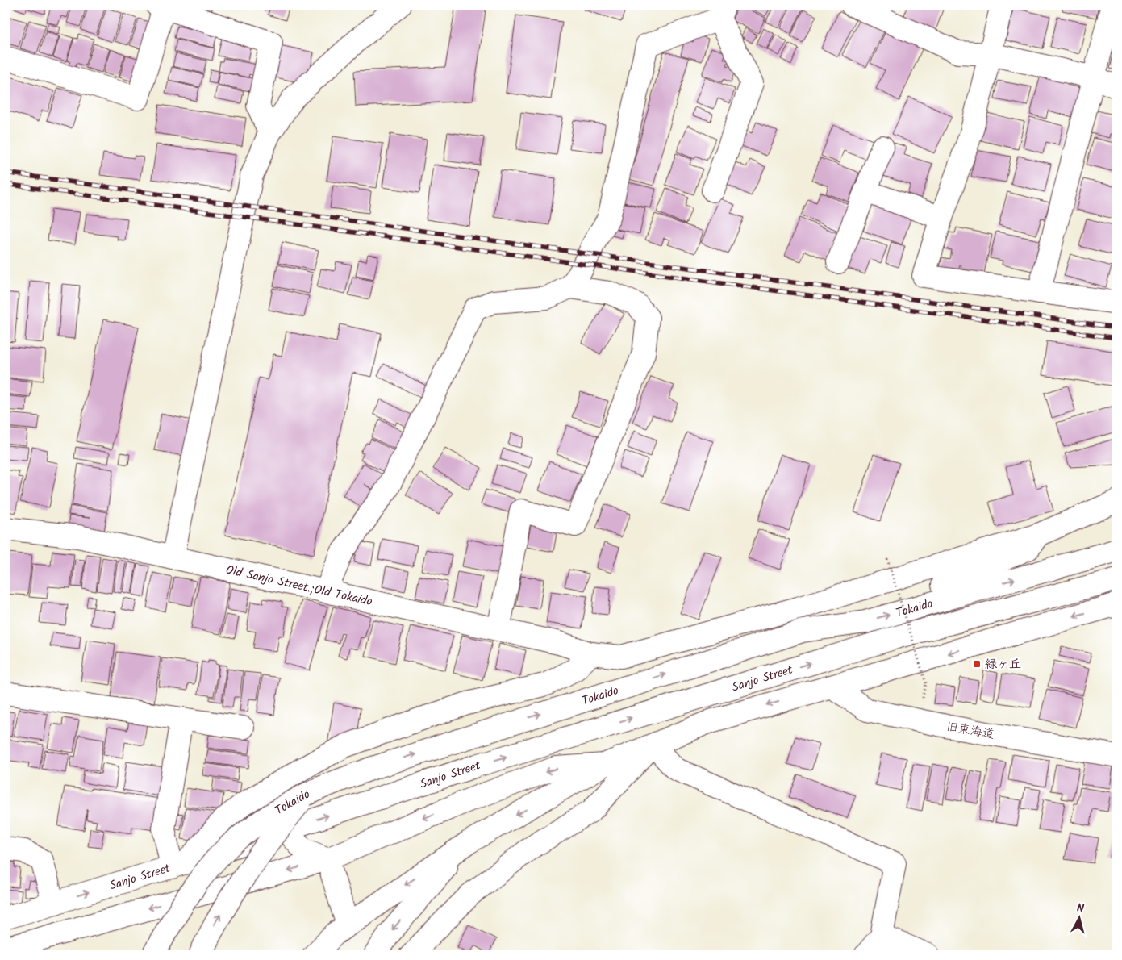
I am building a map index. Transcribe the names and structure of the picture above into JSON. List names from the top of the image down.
{
  "streets": {
    "main road": [
      "Old Sanjo Street.;Old Tokaido",
      "Tokaido",
      "Sanjo Street",
      "旧東海道"
    ]
  },
  "places": {
    "transit": ["緑ヶ丘"]
  },
  "north": "top"
}
